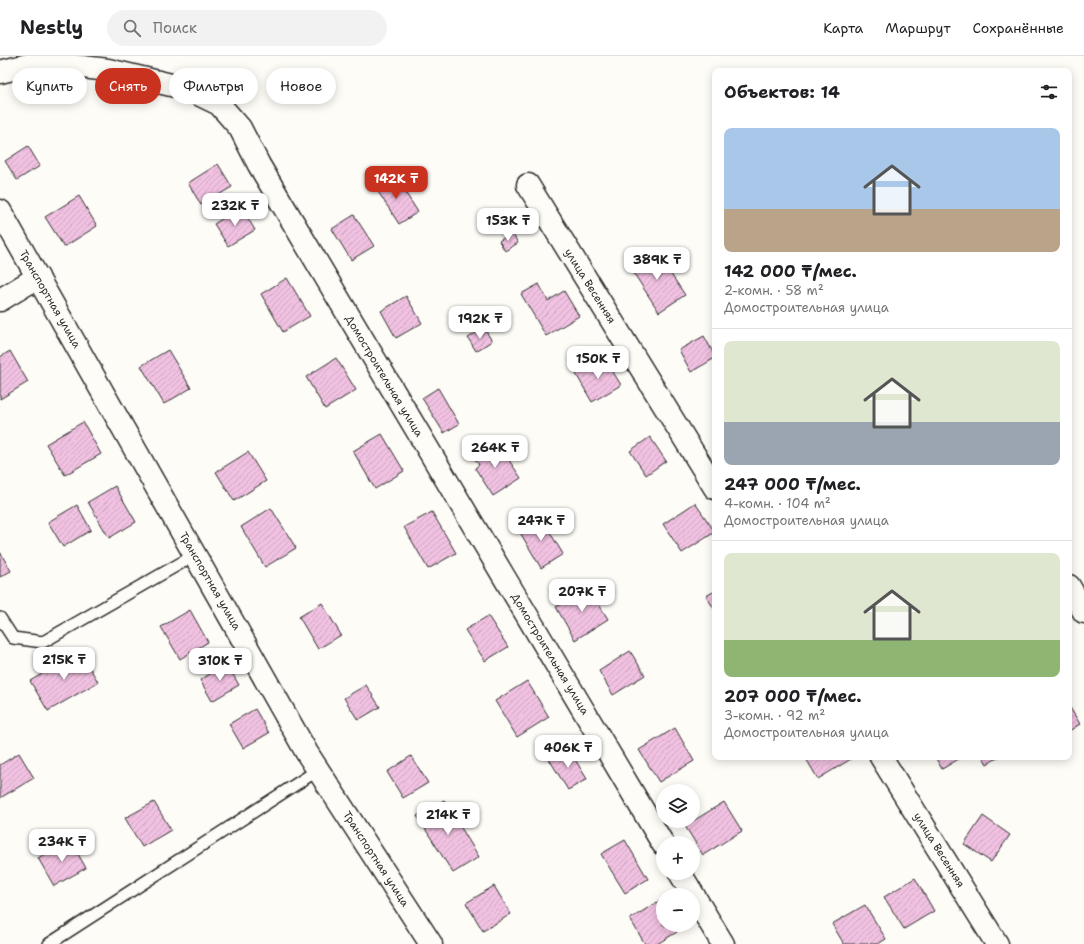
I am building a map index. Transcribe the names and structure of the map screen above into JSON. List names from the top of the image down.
{
  "streets": {
    "street": ["улица Весенняя", "Транспортная улица", "Домостроительная улица"]
  },
  "page": {
    "header": "Nestly",
    "search": "Поиск",
    "nav": ["Карта", "Маршрут", "Сохранённые"],
    "chip": [
      "Купить",
      "Снять",
      "Фильтры",
      "Новое"
    ],
    "heading": "Объектов: 14",
    "list": [
      {
        "name": "142 000 ₸/мес.",
        "note": "2-комн. · 58 m² · Домостроительная улица"
      },
      {
        "name": "247 000 ₸/мес.",
        "note": "4-комн. · 104 m² · Домостроительная улица"
      },
      {
        "name": "207 000 ₸/мес.",
        "note": "3-комн. · 92 m² · Домостроительная улица"
      }
    ],
    "price": [
      "142K ₸",
      "232K ₸",
      "153K ₸",
      "389K ₸",
      "192K ₸",
      "150K ₸",
      "264K ₸",
      "247K ₸",
      "207K ₸",
      "215K ₸",
      "310K ₸",
      "406K ₸",
      "214K ₸",
      "234K ₸"
    ],
    "map_buttons": ["+", "−"]
  }
}
